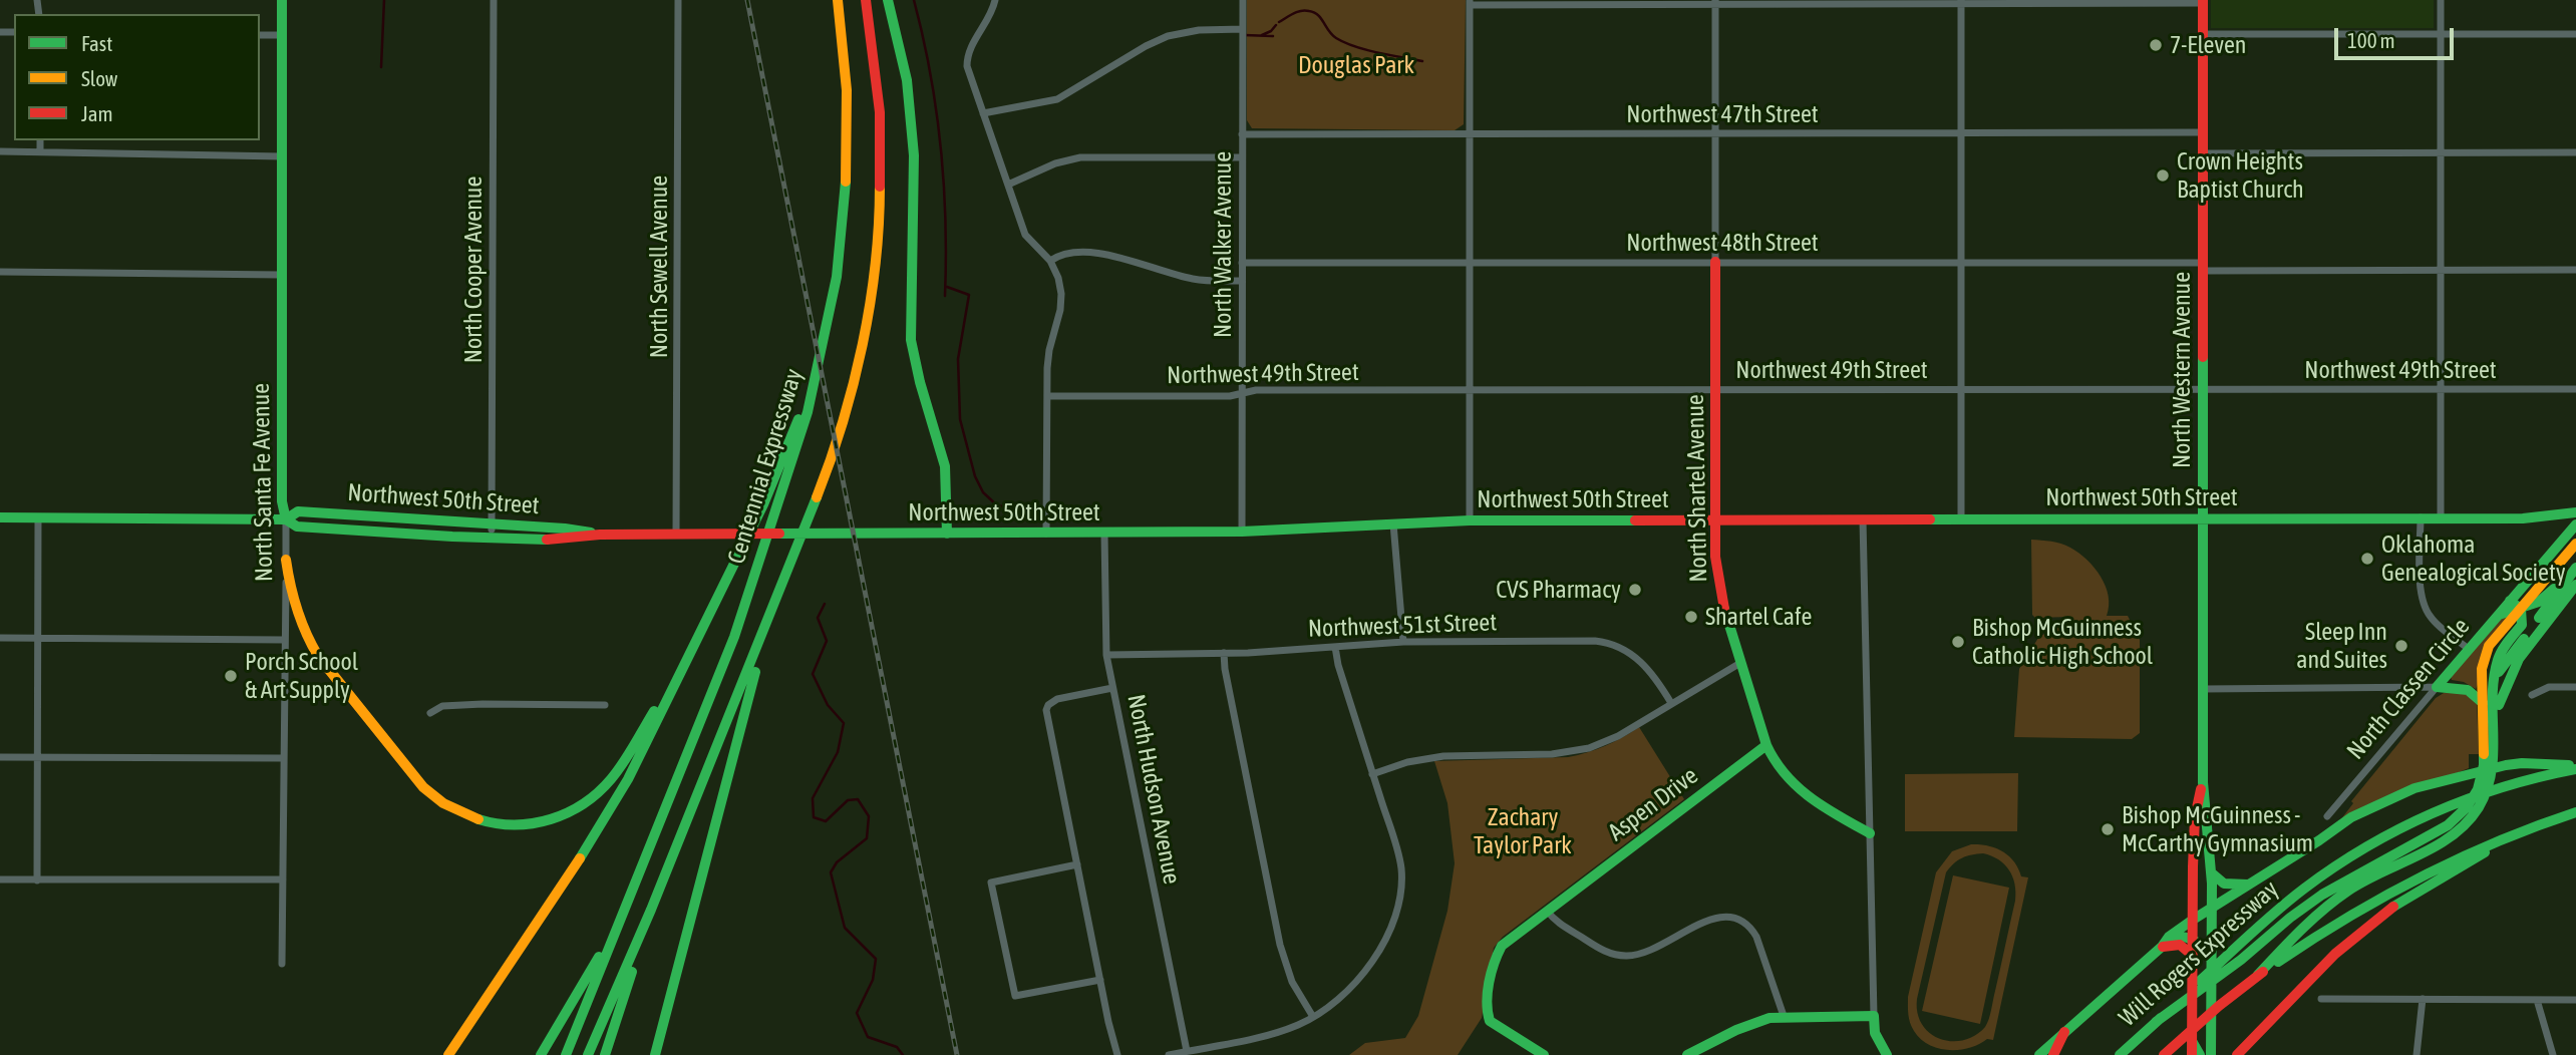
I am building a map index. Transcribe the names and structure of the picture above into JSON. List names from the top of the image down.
{
  "streets": {
    "main road": [
      "North Western Avenue",
      "Centennial Expressway",
      "North Santa Fe Avenue",
      "North Shartel Avenue",
      "Northwest 50th Street",
      "North Classen Circle",
      "Aspen Drive",
      "Will Rogers Expressway"
    ],
    "street": [
      "Northwest 47th Street",
      "Northwest 48th Street",
      "North Walker Avenue",
      "North Sewell Avenue",
      "North Cooper Avenue",
      "Northwest 49th Street",
      "Northwest 51st Street",
      "North Hudson Avenue"
    ]
  },
  "crossings": [
    ["Northwest 47th Street", "North Walker Avenue"],
    ["Northwest 47th Street", "North Western Avenue"],
    ["Northwest 47th Street", "North Shartel Avenue"],
    ["Northwest 48th Street", "North Walker Avenue"],
    ["Northwest 48th Street", "North Western Avenue"],
    ["Northwest 48th Street", "North Shartel Avenue"],
    ["North Walker Avenue", "Northwest 49th Street"],
    ["North Walker Avenue", "Northwest 50th Street"],
    ["North Sewell Avenue", "Northwest 50th Street"],
    ["North Cooper Avenue", "Northwest 50th Street"],
    ["Northwest 49th Street", "North Western Avenue"],
    ["Northwest 49th Street", "North Shartel Avenue"],
    ["North Western Avenue", "Northwest 50th Street"],
    ["North Santa Fe Avenue", "Northwest 50th Street"],
    ["North Shartel Avenue", "Northwest 50th Street"],
    ["North Shartel Avenue", "Aspen Drive"],
    ["Northwest 50th Street", "North Hudson Avenue"],
    ["Northwest 51st Street", "North Hudson Avenue"]
  ],
  "parks": ["Douglas Park", "Zachary Taylor Park"],
  "places": [
    "7-Eleven",
    "Crown Heights Baptist Church",
    "Oklahoma Genealogical Society",
    "CVS Pharmacy",
    "Shartel Cafe",
    "Bishop McGuinness Catholic High School",
    "Sleep Inn and Suites",
    "Porch School & Art Supply",
    "Bishop McGuinness - McCarthy Gymnasium"
  ],
  "legend": ["Fast", "Slow", "Jam"],
  "scale_bar": "100 m"
}
